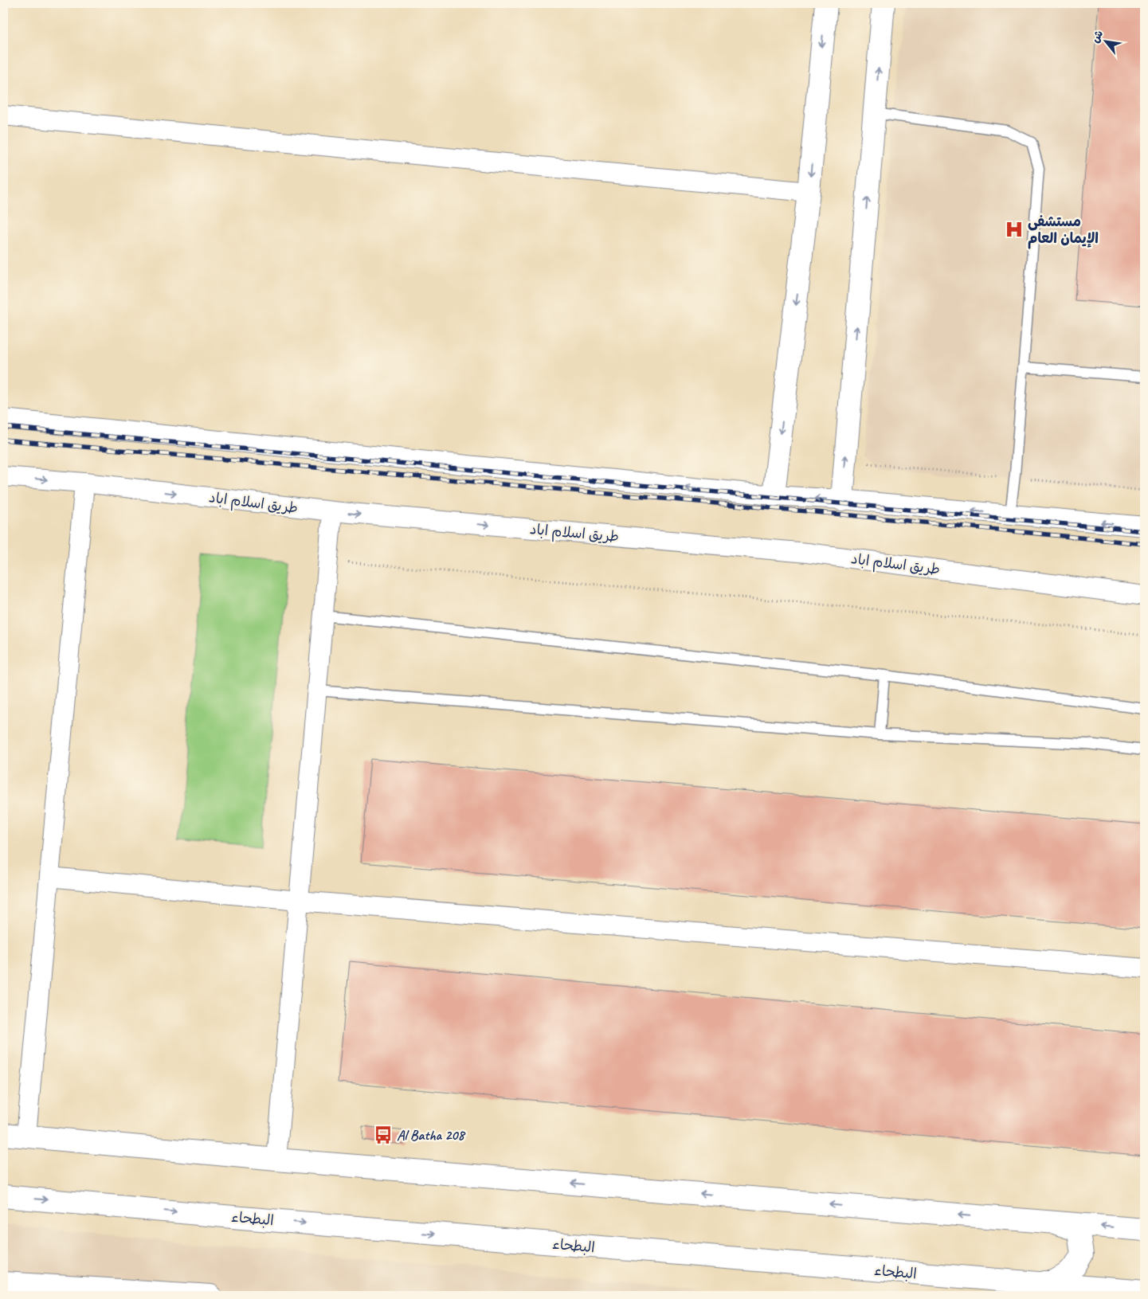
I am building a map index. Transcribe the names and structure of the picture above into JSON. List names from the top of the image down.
{
  "streets": {
    "main road": ["البطحاء"],
    "street": ["طريق اسلام اباد"]
  },
  "places": {
    "hospital": ["مستشفى الإيمان العام"],
    "bus stop": ["Al Batha 208"]
  },
  "north": "top left"
}
